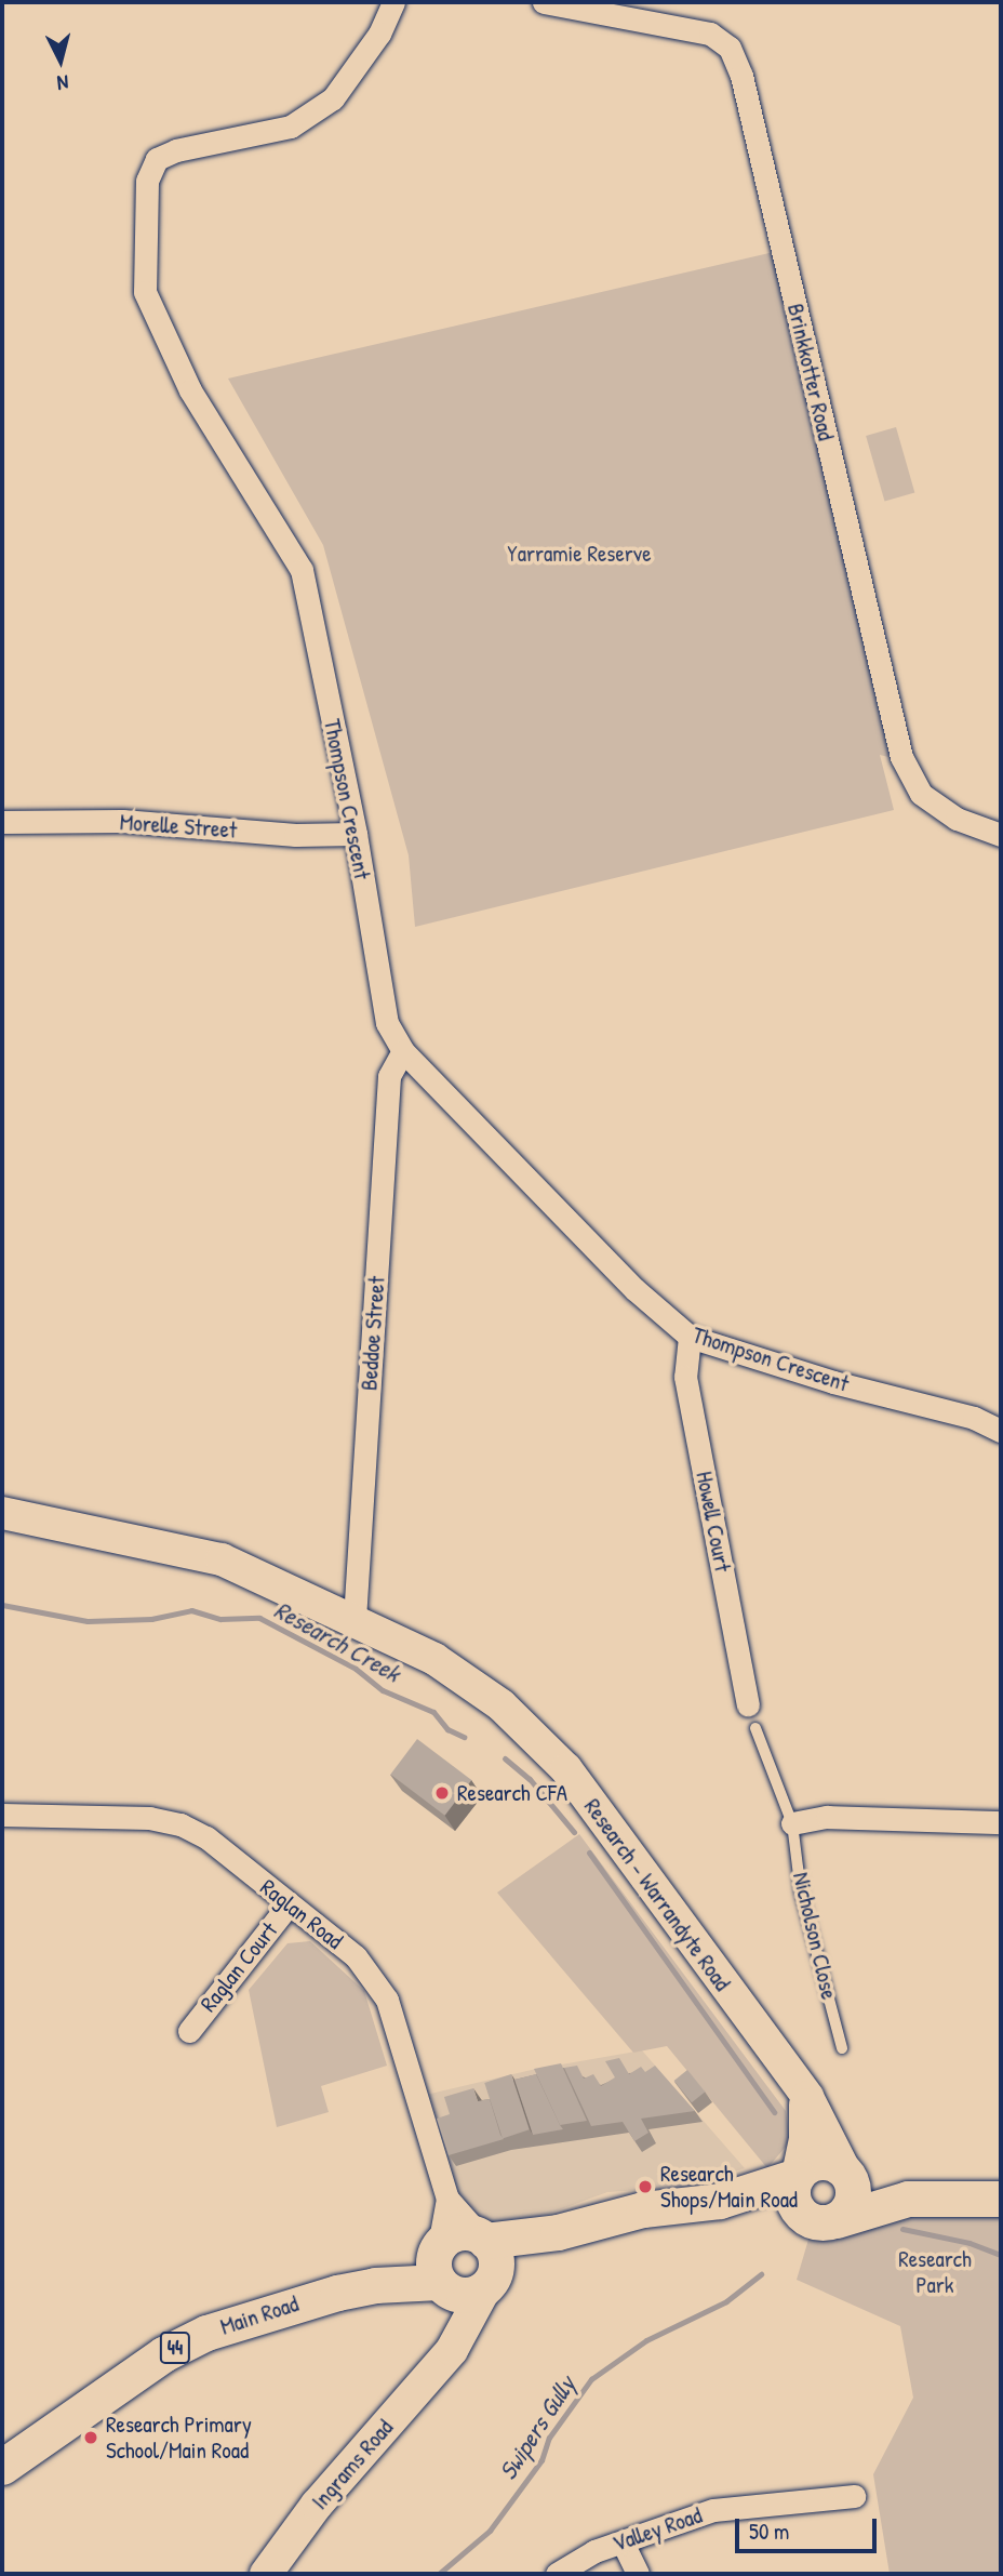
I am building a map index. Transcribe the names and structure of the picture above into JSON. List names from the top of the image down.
{
  "streets": {
    "main road": [
      "Research – Warrandyte Road",
      "Main Road",
      "44",
      "Ingrams Road"
    ],
    "street": [
      "Brinkkotter Road",
      "Thompson Crescent",
      "Morelle Street",
      "Beddoe Street",
      "Howell Court",
      "Raglan Road",
      "Raglan Court",
      "Valley Road"
    ],
    "lane": ["Nicholson Close"]
  },
  "crossings": [
    ["Thompson Crescent", "Morelle Street"],
    ["Thompson Crescent", "Beddoe Street"],
    ["Thompson Crescent", "Howell Court"],
    ["Beddoe Street", "Research – Warrandyte Road"],
    ["Raglan Road", "Raglan Court"],
    ["Raglan Road", "Main Road"],
    ["Raglan Road", "Ingrams Road"],
    ["Main Road", "Ingrams Road"]
  ],
  "water": ["Research Creek", "Swipers Gully"],
  "parks": ["Yarramie Reserve", "Research Park"],
  "places": ["Research CFA", "Research Shops/Main Road", "Research Primary School/Main Road"],
  "scale_bar": "50 m",
  "north": "bottom"
}
